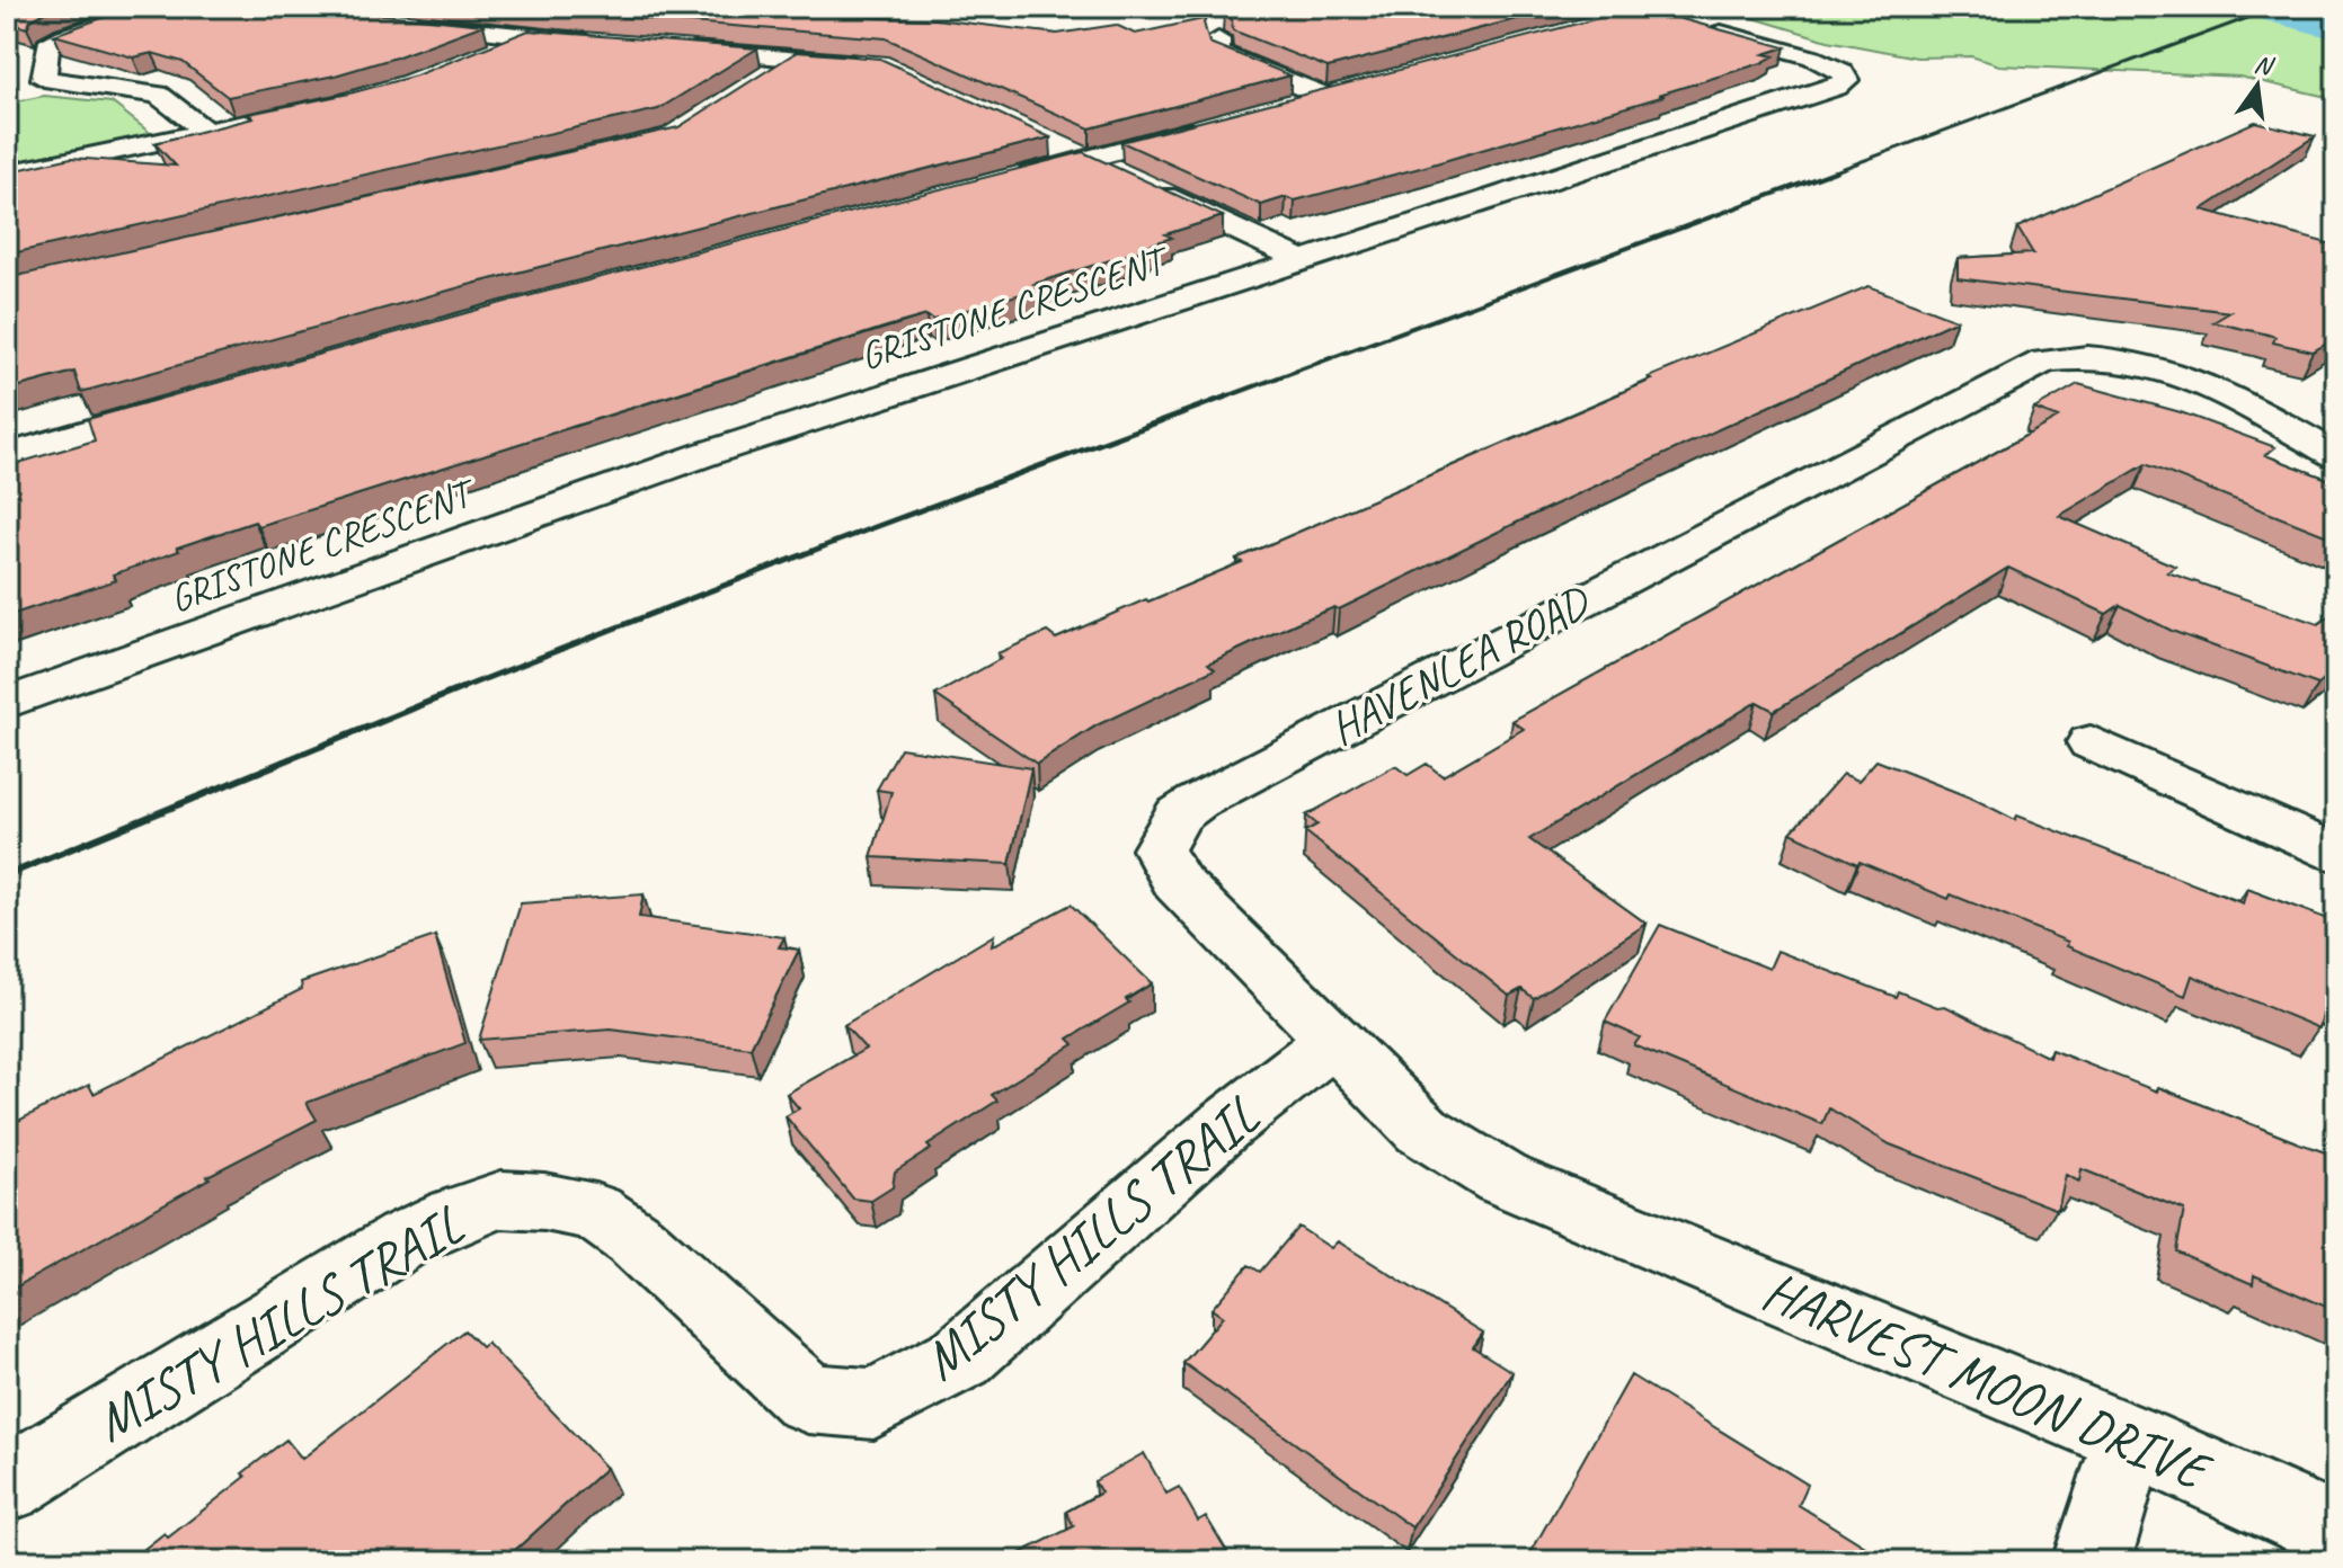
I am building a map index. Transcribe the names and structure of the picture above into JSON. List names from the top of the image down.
{
  "streets": {
    "street": [
      "GRISTONE CRESCENT",
      "HAVENLEA ROAD",
      "MISTY HILLS TRAIL",
      "HARVEST MOON DRIVE"
    ]
  },
  "crossings": [
    ["HAVENLEA ROAD", "MISTY HILLS TRAIL"],
    ["HAVENLEA ROAD", "HARVEST MOON DRIVE"]
  ],
  "north": "top"
}
